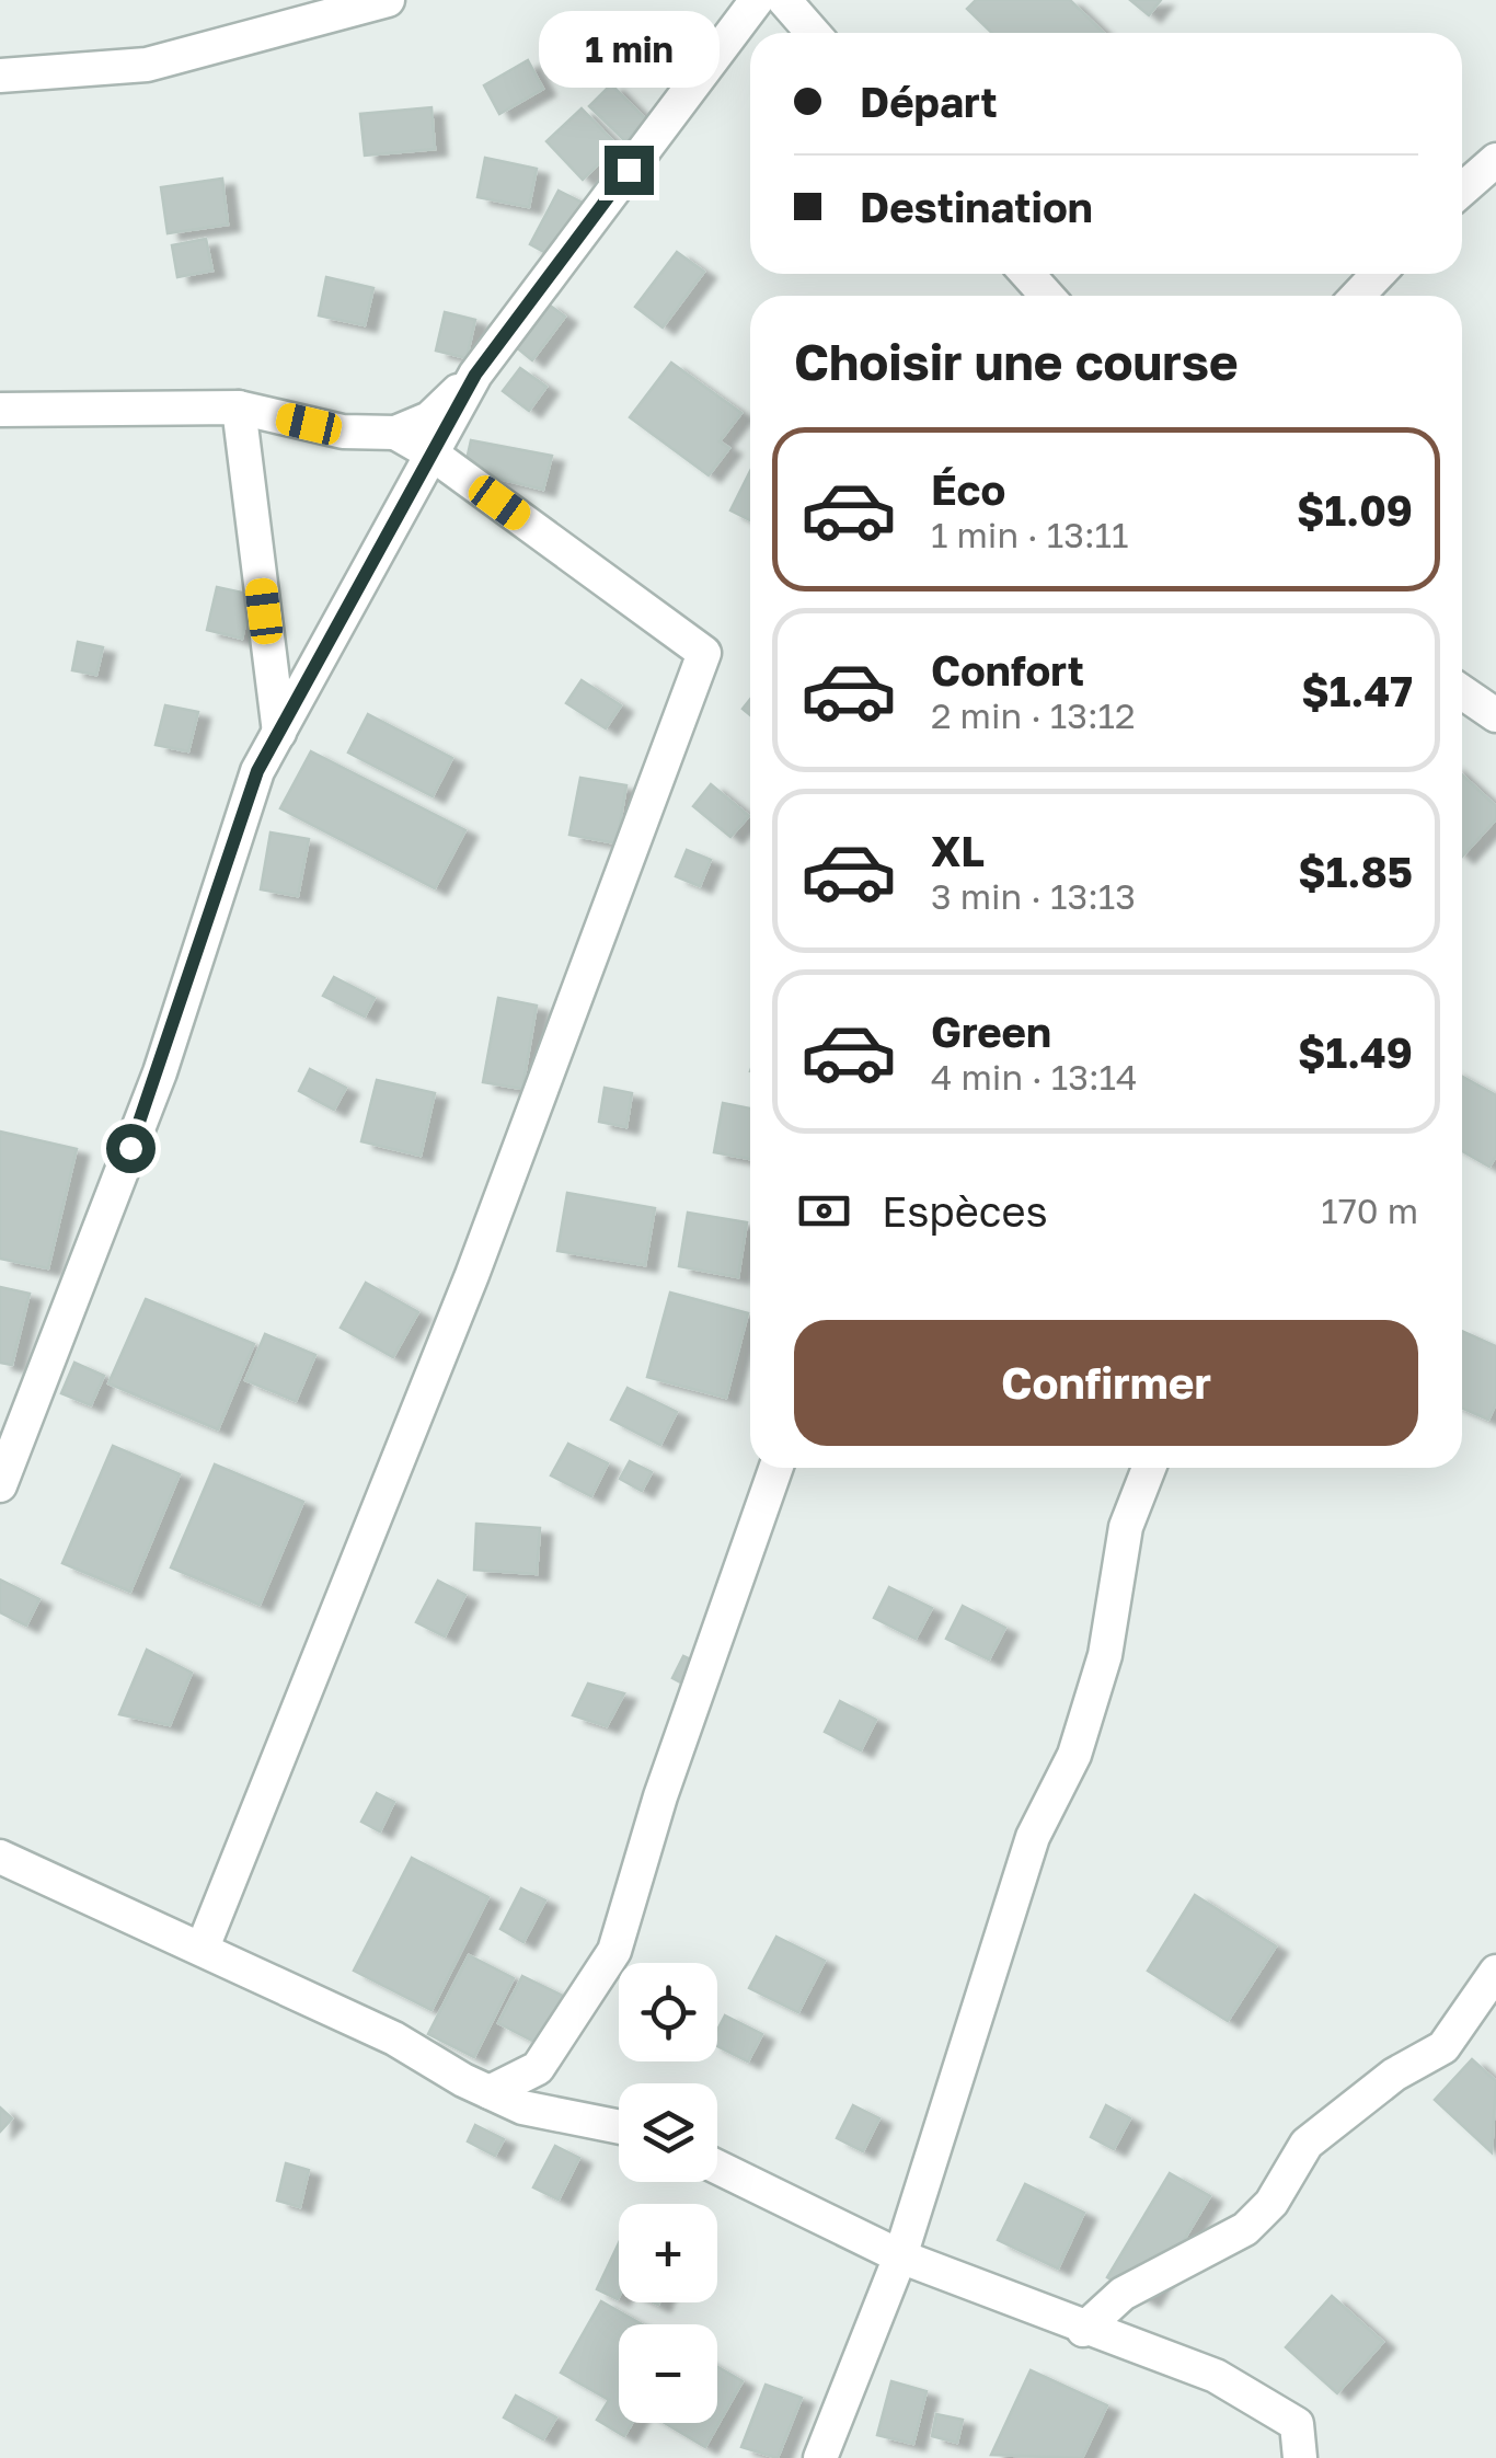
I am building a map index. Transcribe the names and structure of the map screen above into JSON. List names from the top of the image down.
{
  "page": {
    "bubble": "1 min",
    "banner": ["Départ", "Destination"],
    "heading": "Choisir une course",
    "list": [
      {
        "name": "Éco",
        "note": "1 min · 13:11",
        "value": "$1.09"
      },
      {
        "name": "Confort",
        "note": "2 min · 13:12",
        "value": "$1.47"
      },
      {
        "name": "XL",
        "note": "3 min · 13:13",
        "value": "$1.85"
      },
      {
        "name": "Green",
        "note": "4 min · 13:14",
        "value": "$1.49"
      }
    ],
    "pay": ["Espèces", "170 m"],
    "buttons": "Confirmer",
    "map_buttons": ["+", "−"]
  }
}
